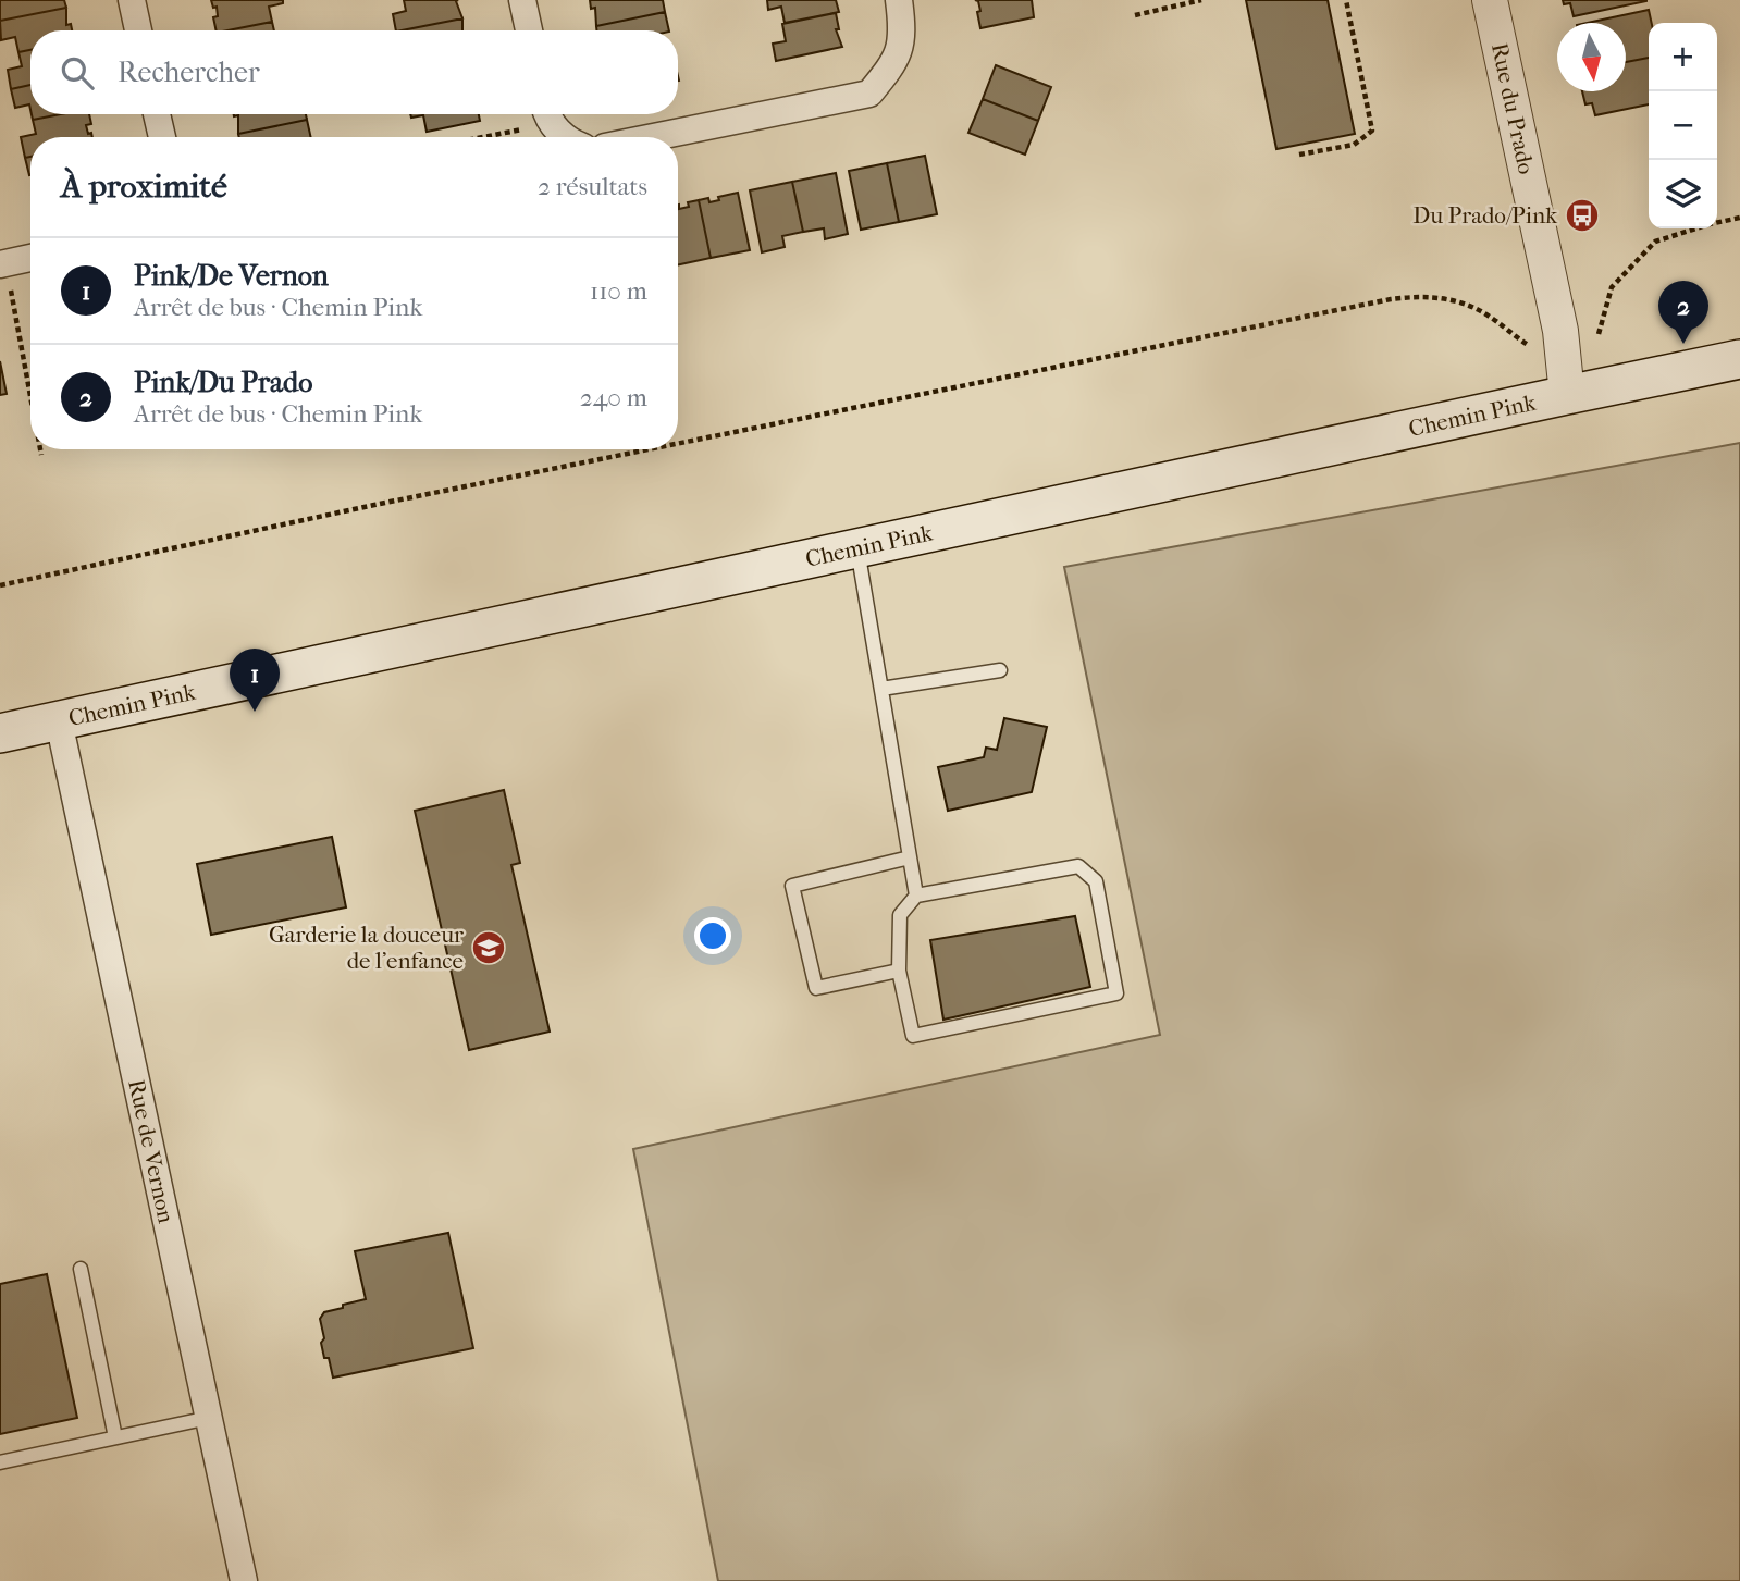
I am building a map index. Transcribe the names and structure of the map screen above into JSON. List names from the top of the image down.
{
  "streets": {
    "main road": ["Chemin Pink"],
    "street": ["Rue du Prado", "Rue de Vernon"]
  },
  "crossings": [
    ["Rue du Prado", "Chemin Pink"],
    ["Chemin Pink", "Rue de Vernon"]
  ],
  "places": {
    "bus stop": ["Du Prado/Pink"],
    "school or university": ["Garderie la douceur de l'enfance"]
  },
  "north": "bottom",
  "page": {
    "map_buttons": ["+", "−"],
    "search": "Rechercher",
    "heading": ["À proximité", "2 résultats"],
    "list": [
      {
        "mark": "1",
        "name": "Pink/De Vernon",
        "note": "Arrêt de bus · Chemin Pink",
        "value": "110 m"
      },
      {
        "mark": "2",
        "name": "Pink/Du Prado",
        "note": "Arrêt de bus · Chemin Pink",
        "value": "240 m"
      }
    ],
    "pins": ["2", "1"]
  }
}
